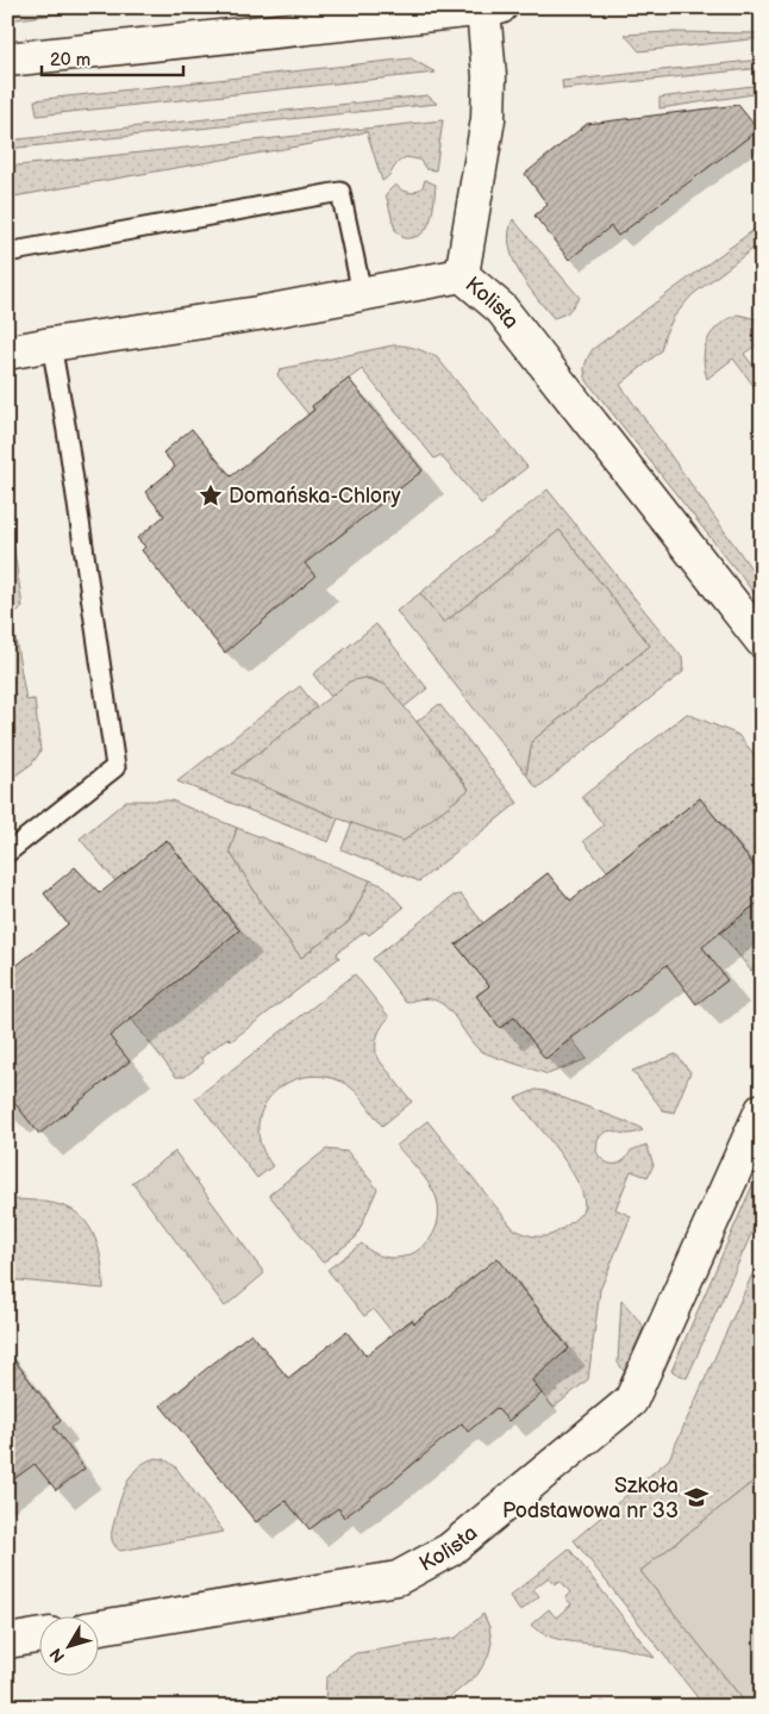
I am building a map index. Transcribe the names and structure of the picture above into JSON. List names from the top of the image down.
{
  "streets": {
    "street": ["Kolista"]
  },
  "places": {
    "place": ["Domańska-Chlory"],
    "school or university": ["Szkoła Podstawowa nr 33"]
  },
  "scale_bar": "20 m",
  "north": "bottom left"
}
